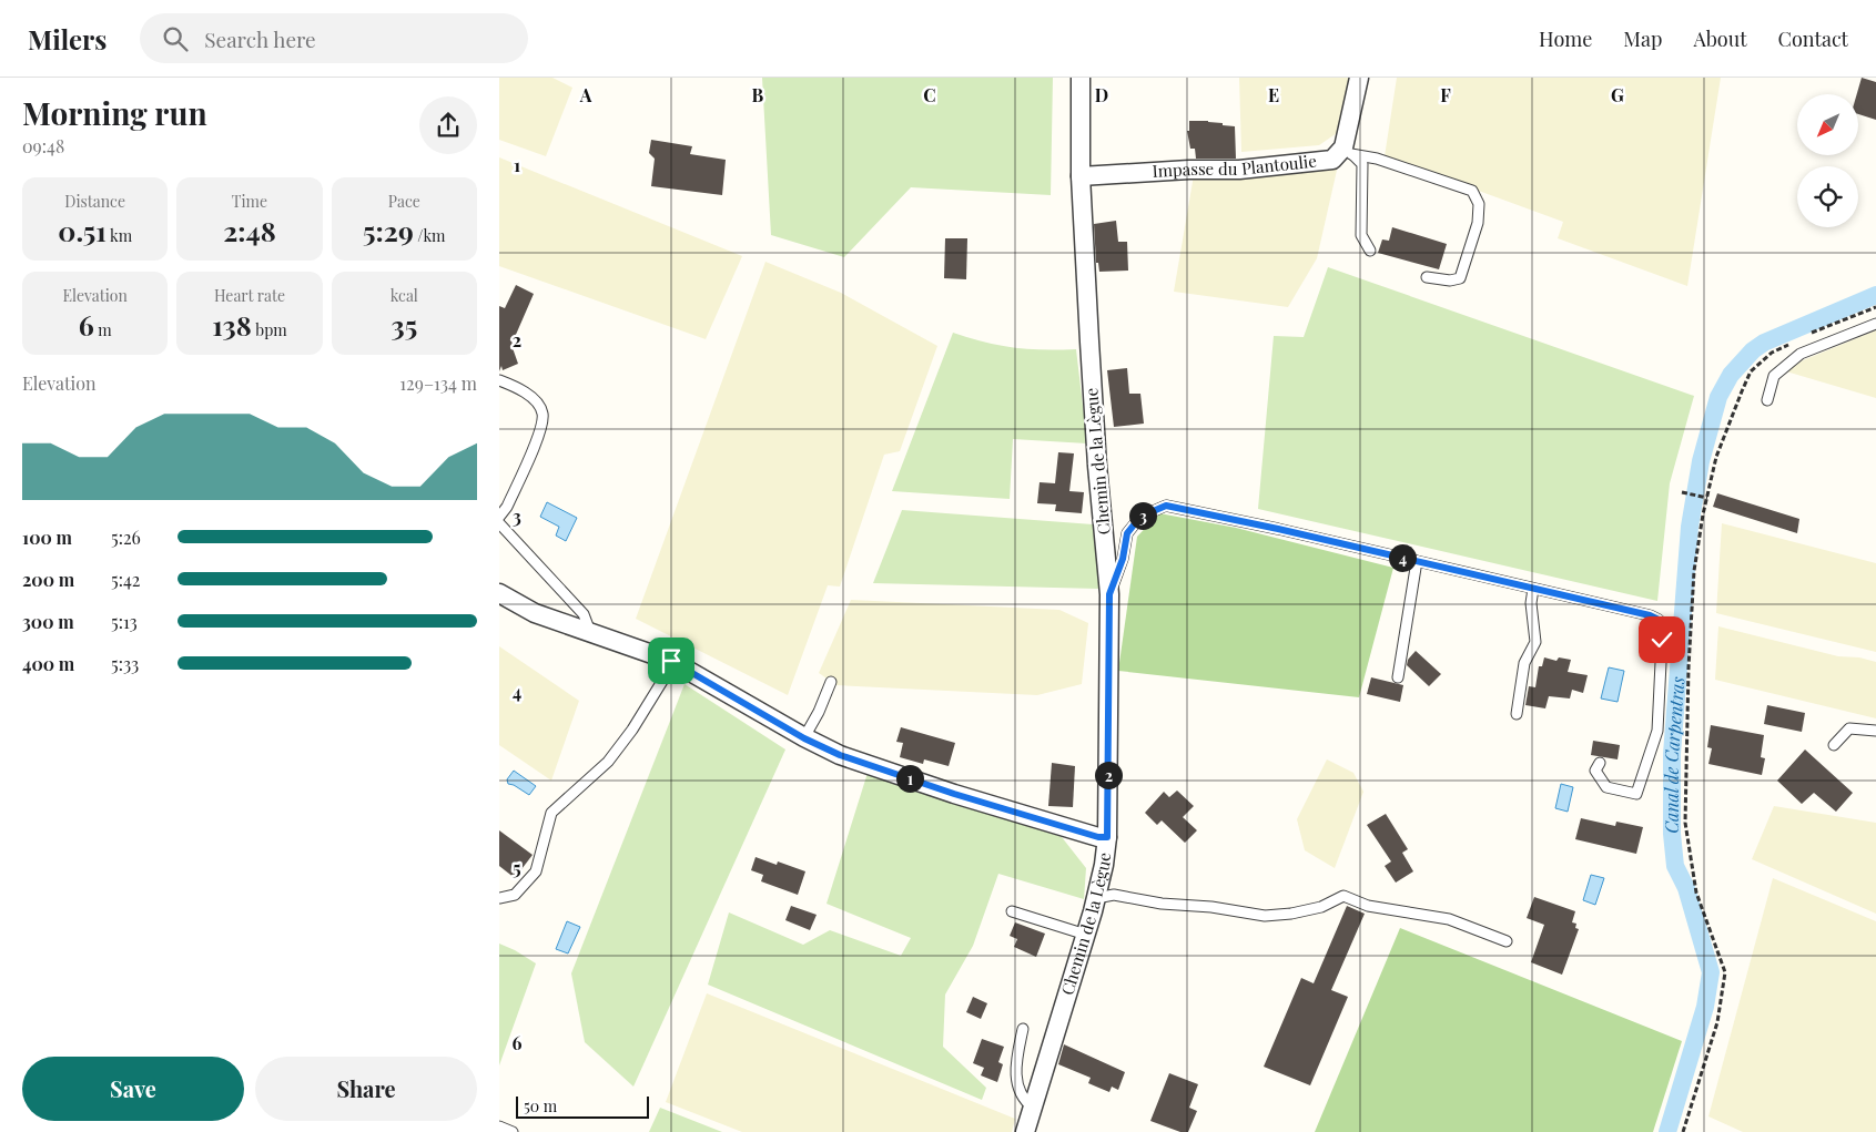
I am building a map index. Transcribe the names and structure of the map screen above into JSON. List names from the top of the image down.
{
  "streets": {
    "street": ["Impasse du Plantoulie", "Chemin de la Lègue"]
  },
  "crossings": [
    ["Impasse du Plantoulie", "Chemin de la Lègue"]
  ],
  "water": ["Canal de Carpentras"],
  "scale_bar": "50 m",
  "north": "bottom left",
  "page": {
    "header": "Milers",
    "search": "Search here",
    "nav": [
      "Home",
      "Map",
      "About",
      "Contact"
    ],
    "heading": ["Morning run", "09:48"],
    "stats": [
      ["Distance", "0.51 km"],
      ["Time", "2:48"],
      ["Pace", "5:29 /km"],
      ["Elevation", "6 m"],
      ["Heart rate", "138 bpm"],
      ["kcal", "35"]
    ],
    "chart": ["Elevation", "129–134 m"],
    "pins": [
      "3",
      "4",
      "2",
      "1"
    ],
    "list": [
      {
        "name": "100 m",
        "note": "5:26"
      },
      {
        "name": "200 m",
        "note": "5:42"
      },
      {
        "name": "300 m",
        "note": "5:13"
      },
      {
        "name": "400 m",
        "note": "5:33"
      }
    ],
    "buttons": ["Save", "Share"],
    "scale": "50 m"
  },
  "grid": {
    "columns": [
      "A",
      "B",
      "C",
      "D",
      "E",
      "F",
      "G"
    ],
    "rows": [
      "1",
      "2",
      "3",
      "4",
      "5",
      "6"
    ]
  }
}
